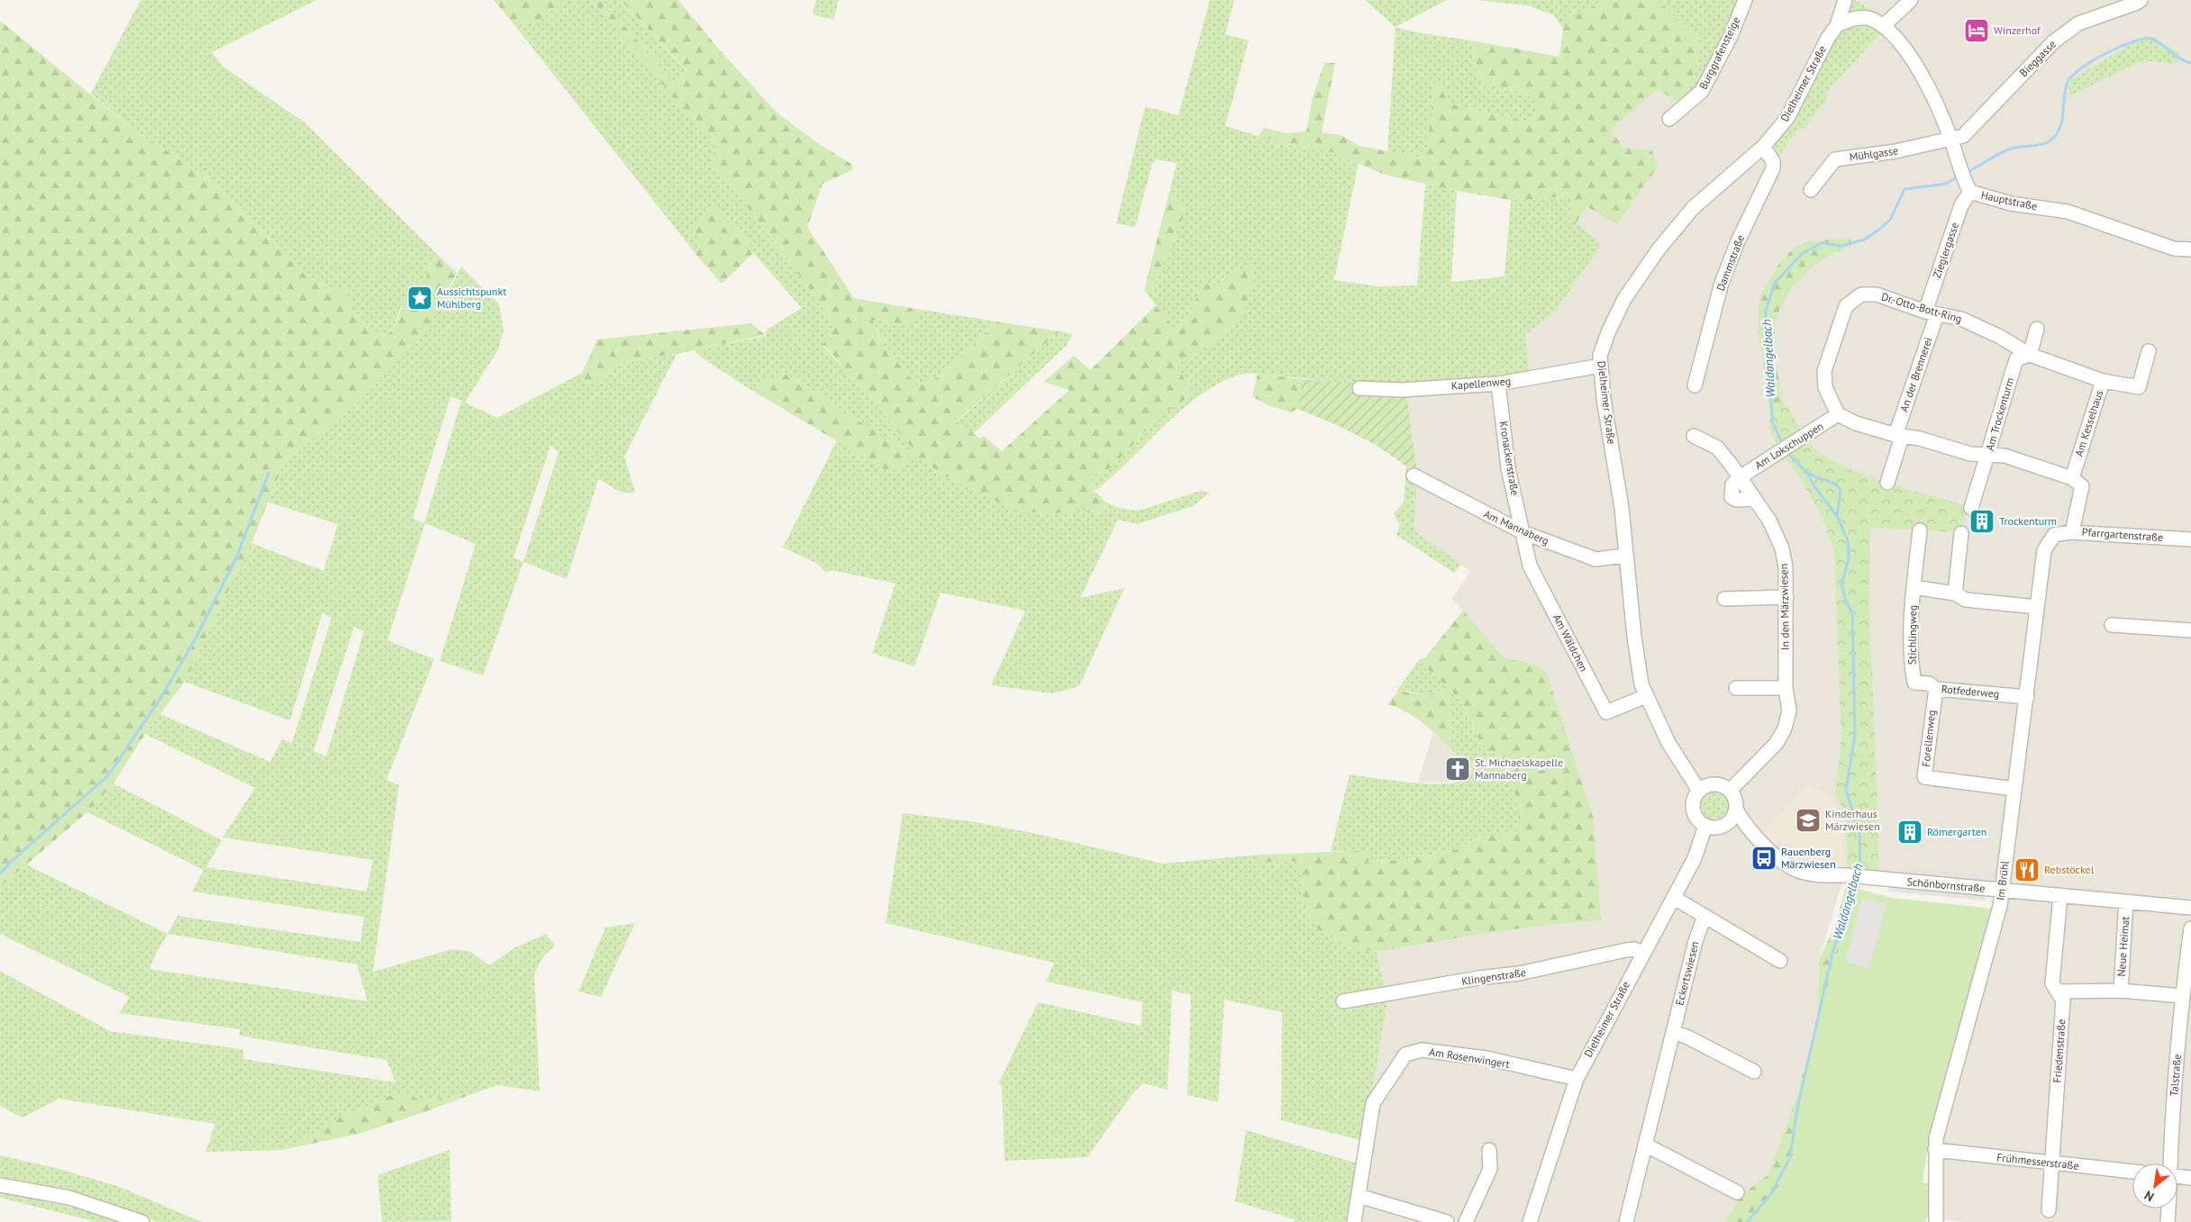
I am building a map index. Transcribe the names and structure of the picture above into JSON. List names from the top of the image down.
{
  "streets": {
    "street": [
      "Burggrafensteige",
      "Bieggasse",
      "Dielheimer Straße",
      "Mühlgasse",
      "Hauptstraße",
      "Zieglergasse",
      "Dammstraße",
      "Dr.-Otto-Bott-Ring",
      "An der Brennerei",
      "Kapellenweg",
      "Am Trockenturm",
      "Am Kesselhaus",
      "Am Lokschuppen",
      "Kronackerstraße",
      "Am Mannaberg",
      "Pfarrgartenstraße",
      "In den Märzwiesen",
      "Stichlingweg",
      "Am Wäldchen",
      "Rotfederweg",
      "Forellenweg",
      "Im Brühl",
      "Schönbornstraße",
      "Neue Heimat",
      "Eckertswiesen",
      "Klingenstraße",
      "Friedenstraße",
      "Am Rosenwingert",
      "Talstraße",
      "Frühmesserstraße"
    ]
  },
  "crossings": [
    ["Bieggasse", "Mühlgasse"],
    ["Bieggasse", "Hauptstraße"],
    ["Dielheimer Straße", "Dammstraße"],
    ["Dielheimer Straße", "Kapellenweg"],
    ["Dielheimer Straße", "Am Mannaberg"],
    ["Dielheimer Straße", "In den Märzwiesen"],
    ["Dielheimer Straße", "Am Wäldchen"],
    ["Dielheimer Straße", "Schönbornstraße"],
    ["Dielheimer Straße", "Klingenstraße"],
    ["Dielheimer Straße", "Am Rosenwingert"],
    ["Mühlgasse", "Hauptstraße"],
    ["Hauptstraße", "Zieglergasse"],
    ["Zieglergasse", "Dr.-Otto-Bott-Ring"],
    ["Zieglergasse", "An der Brennerei"],
    ["Dr.-Otto-Bott-Ring", "An der Brennerei"],
    ["Dr.-Otto-Bott-Ring", "Am Trockenturm"],
    ["Dr.-Otto-Bott-Ring", "Am Kesselhaus"],
    ["Dr.-Otto-Bott-Ring", "Am Lokschuppen"],
    ["Kapellenweg", "Kronackerstraße"],
    ["Am Lokschuppen", "In den Märzwiesen"],
    ["Kronackerstraße", "Am Mannaberg"],
    ["Kronackerstraße", "Am Wäldchen"],
    ["Am Mannaberg", "Am Wäldchen"],
    ["Pfarrgartenstraße", "Im Brühl"],
    ["In den Märzwiesen", "Schönbornstraße"],
    ["Stichlingweg", "Rotfederweg"],
    ["Rotfederweg", "Forellenweg"],
    ["Rotfederweg", "Im Brühl"],
    ["Forellenweg", "Im Brühl"],
    ["Im Brühl", "Schönbornstraße"],
    ["Im Brühl", "Frühmesserstraße"],
    ["Schönbornstraße", "Neue Heimat"],
    ["Schönbornstraße", "Friedenstraße"],
    ["Friedenstraße", "Frühmesserstraße"]
  ],
  "water": ["Waldangelbach"],
  "places": {
    "hotel": ["Winzerhof"],
    "place": ["Aussichtspunkt Mühlberg"],
    "building": ["Trockenturm", "Römergarten"],
    "church": ["St. Michaelskapelle Mannaberg"],
    "school or university": ["Kinderhaus Märzwiesen"],
    "bus stop": ["Rauenberg Märzwiesen"],
    "restaurant": ["Rebstöckel"]
  },
  "north": "bottom left"
}
